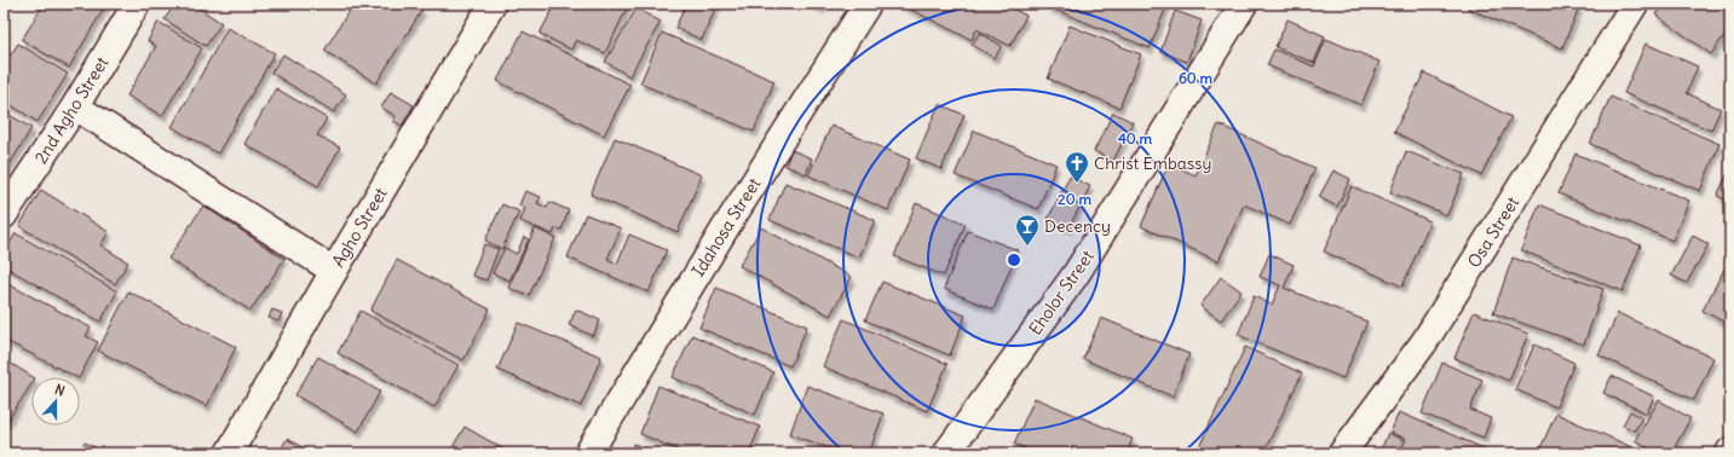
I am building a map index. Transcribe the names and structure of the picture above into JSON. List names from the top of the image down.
{
  "streets": {
    "street": [
      "2nd Agho Street",
      "Agho Street",
      "Idahosa Street",
      "Osa Street",
      "Eholor Street"
    ]
  },
  "places": {
    "church": ["Christ Embassy"],
    "bar": ["Decency"]
  },
  "north": "top",
  "rings": ["60 m", "40 m", "20 m"]
}
